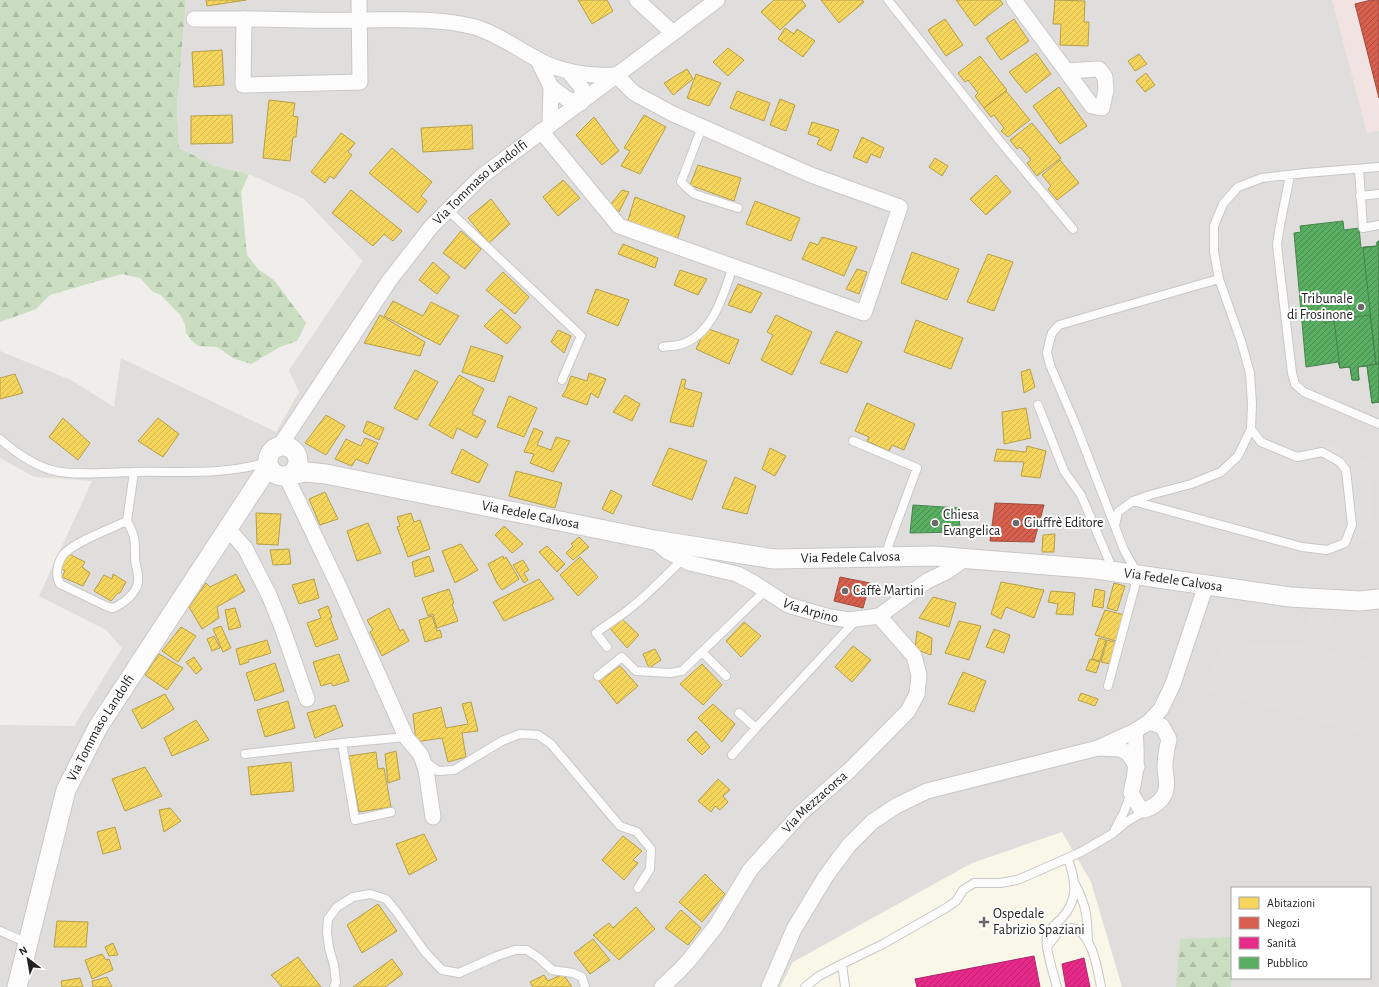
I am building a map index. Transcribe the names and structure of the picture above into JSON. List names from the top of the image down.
{
  "streets": {
    "street": [
      "Via Tommaso Landolfi",
      "Via Fedele Calvosa",
      "Via Arpino",
      "Via Mezzacorsa"
    ]
  },
  "crossings": [
    ["Via Tommaso Landolfi", "Via Fedele Calvosa"],
    ["Via Fedele Calvosa", "Via Arpino"],
    ["Via Arpino", "Via Mezzacorsa"]
  ],
  "places": {
    "other": [
      "Tribunale di Frosinone",
      "Chiesa Evangelica",
      "Giuffrè Editore",
      "Caffè Martini"
    ],
    "health": ["Ospedale Fabrizio Spaziani"]
  },
  "legend": [
    "Abitazioni",
    "Negozi",
    "Sanità",
    "Pubblico"
  ],
  "north": "top left"
}
